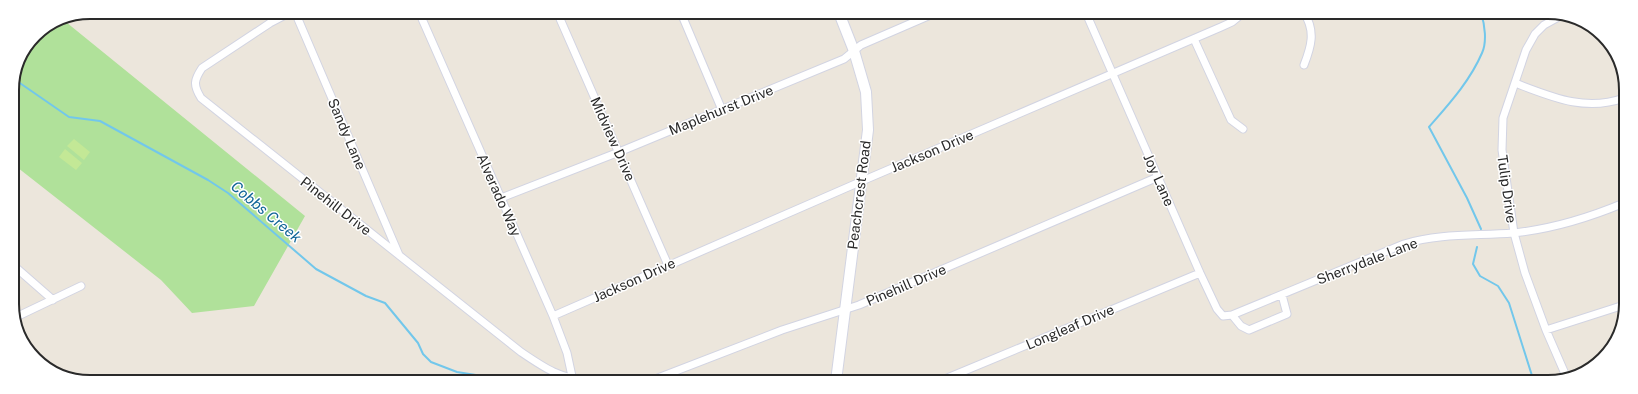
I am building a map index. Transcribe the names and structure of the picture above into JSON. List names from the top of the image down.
{
  "streets": {
    "street": [
      "Maplehurst Drive",
      "Sandy Lane",
      "Midview Drive",
      "Jackson Drive",
      "Joy Lane",
      "Tulip Drive",
      "Alverado Way",
      "Peachcrest Road",
      "Pinehill Drive",
      "Sherrydale Lane",
      "Longleaf Drive"
    ]
  },
  "crossings": [
    ["Maplehurst Drive", "Midview Drive"],
    ["Maplehurst Drive", "Alverado Way"],
    ["Maplehurst Drive", "Peachcrest Road"],
    ["Sandy Lane", "Pinehill Drive"],
    ["Midview Drive", "Jackson Drive"],
    ["Jackson Drive", "Joy Lane"],
    ["Jackson Drive", "Alverado Way"],
    ["Jackson Drive", "Peachcrest Road"],
    ["Joy Lane", "Pinehill Drive"],
    ["Joy Lane", "Sherrydale Lane"],
    ["Joy Lane", "Longleaf Drive"],
    ["Tulip Drive", "Sherrydale Lane"],
    ["Peachcrest Road", "Pinehill Drive"]
  ],
  "water": ["Cobbs Creek"]
}
